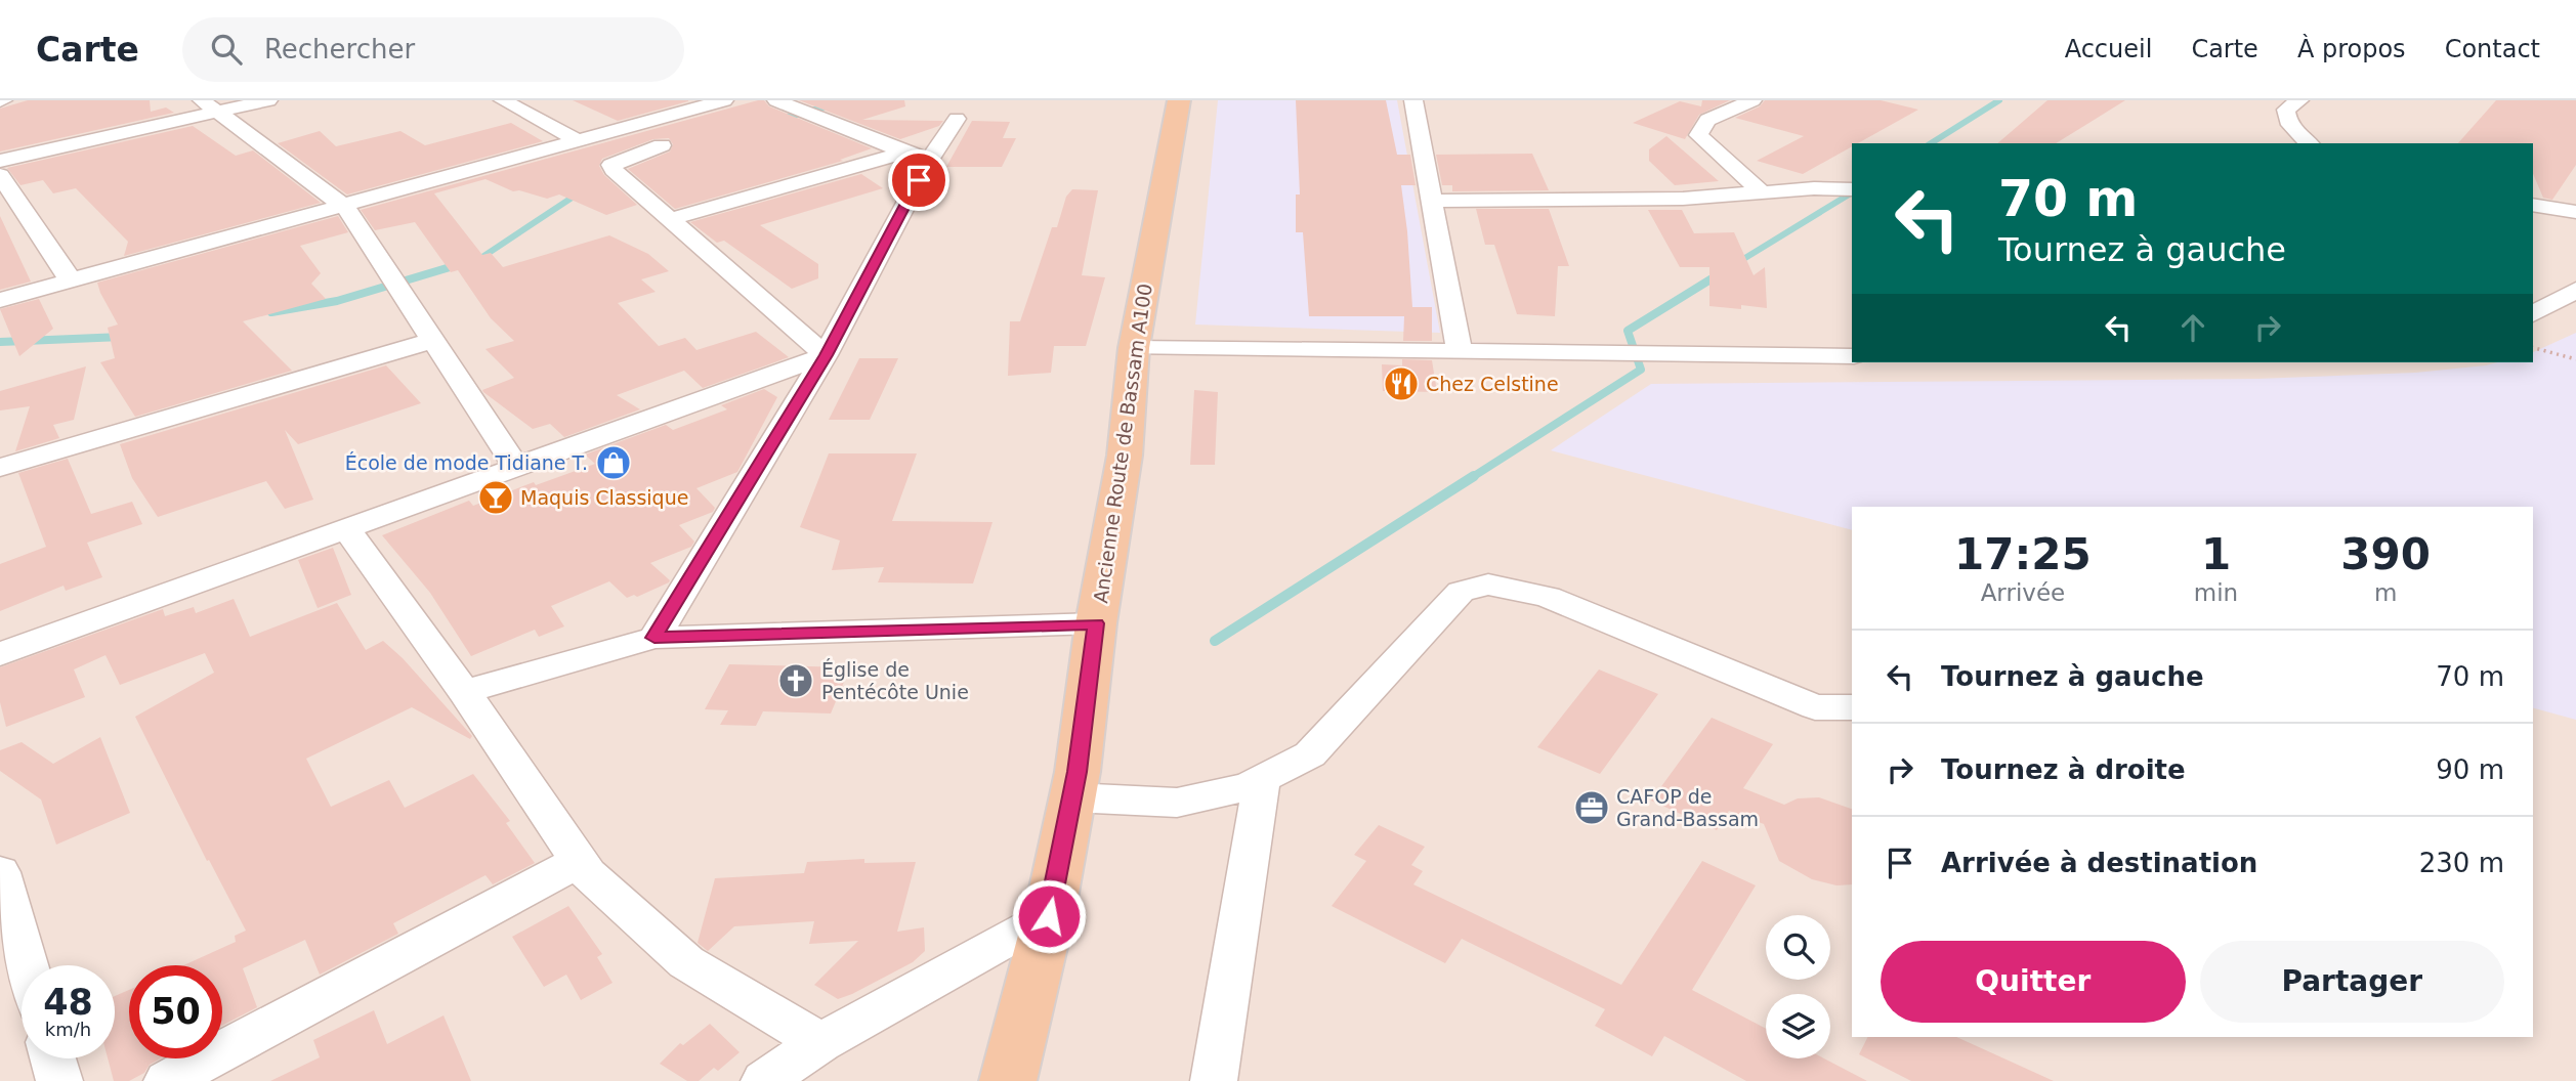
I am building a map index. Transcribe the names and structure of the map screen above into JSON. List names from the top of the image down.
{
  "streets": {
    "main road": ["Ancienne Route de Bassam A100"]
  },
  "places": {
    "restaurant": ["Chez Celstine"],
    "shop": ["École de mode Tidiane T."],
    "bar": ["Maquis Classique"],
    "church": ["Église de Pentécôte Unie"],
    "office": ["CAFOP de Grand-Bassam"]
  },
  "page": {
    "header": "Carte",
    "search": "Rechercher",
    "nav": [
      "Accueil",
      "Carte",
      "À propos",
      "Contact"
    ],
    "turn": ["70 m", "Tournez à gauche"],
    "eta": [
      "17:25",
      "Arrivée",
      "1",
      "min",
      "390",
      "m"
    ],
    "list": [
      {
        "name": "Tournez à gauche",
        "value": "70 m"
      },
      {
        "name": "Tournez à droite",
        "value": "90 m"
      },
      {
        "name": "Arrivée à destination",
        "value": "230 m"
      }
    ],
    "buttons": ["Quitter", "Partager"],
    "speed": "48 km/h",
    "limit": "50"
  }
}
